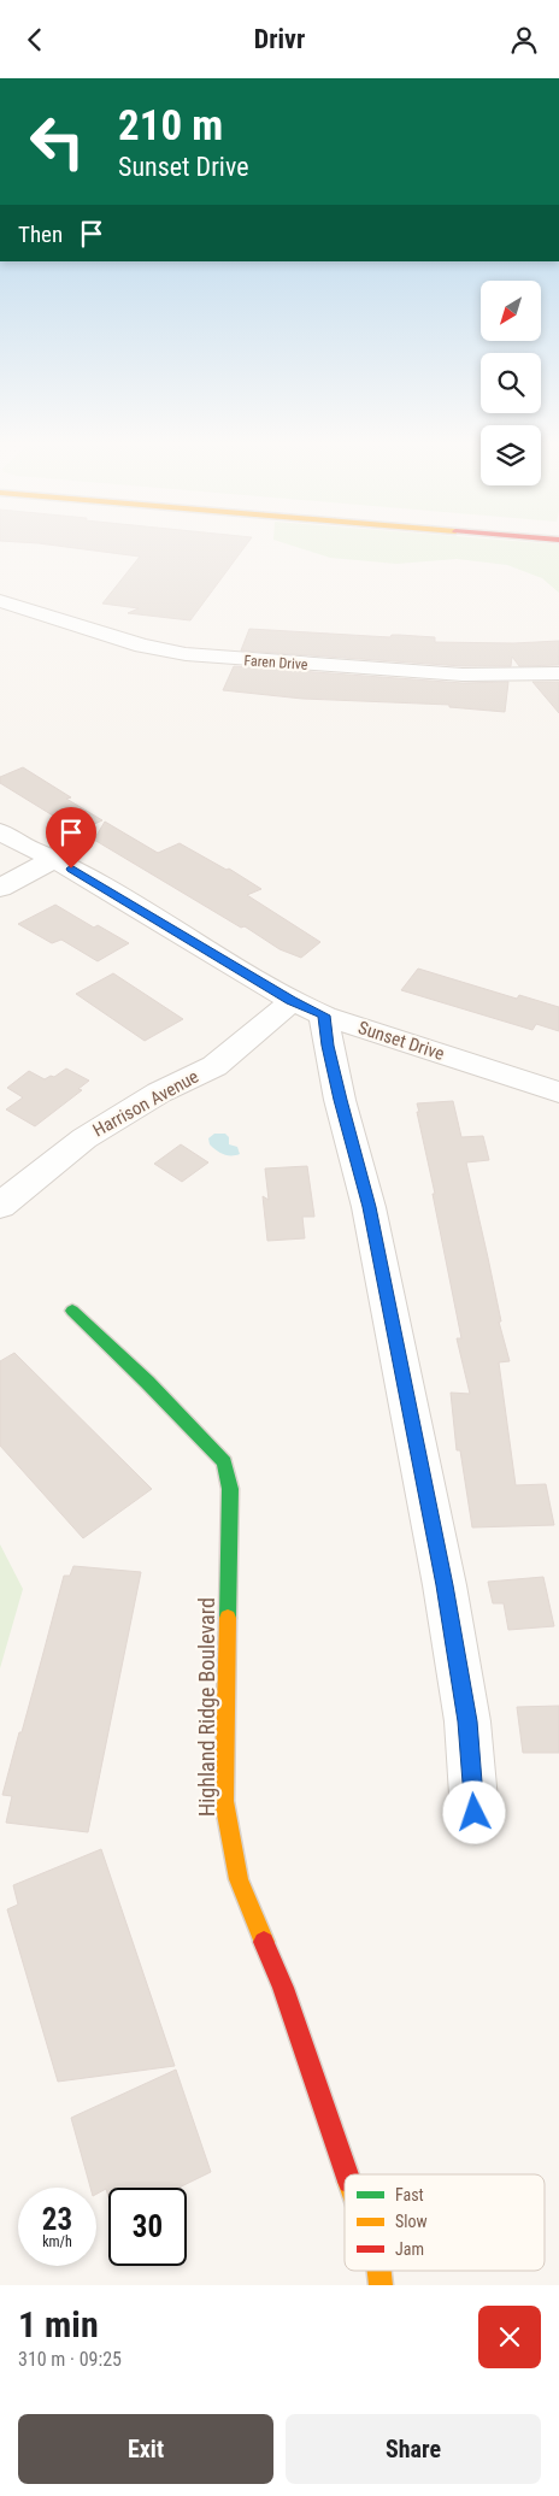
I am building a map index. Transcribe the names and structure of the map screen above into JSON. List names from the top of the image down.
{
  "streets": {
    "main road": ["Highland Ridge Boulevard"],
    "street": ["Faren Drive", "Sunset Drive", "Harrison Avenue"]
  },
  "crossings": [
    ["Sunset Drive", "Harrison Avenue"]
  ],
  "legend": ["Fast", "Slow", "Jam"],
  "north": "bottom left",
  "page": {
    "header": "Drivr",
    "turn": ["210 m", "Sunset Drive"],
    "then": "Then",
    "speed": "23 km/h",
    "limit": "30",
    "heading": ["1 min", "310 m · 09:25"],
    "buttons": ["Exit", "Share"]
  }
}
